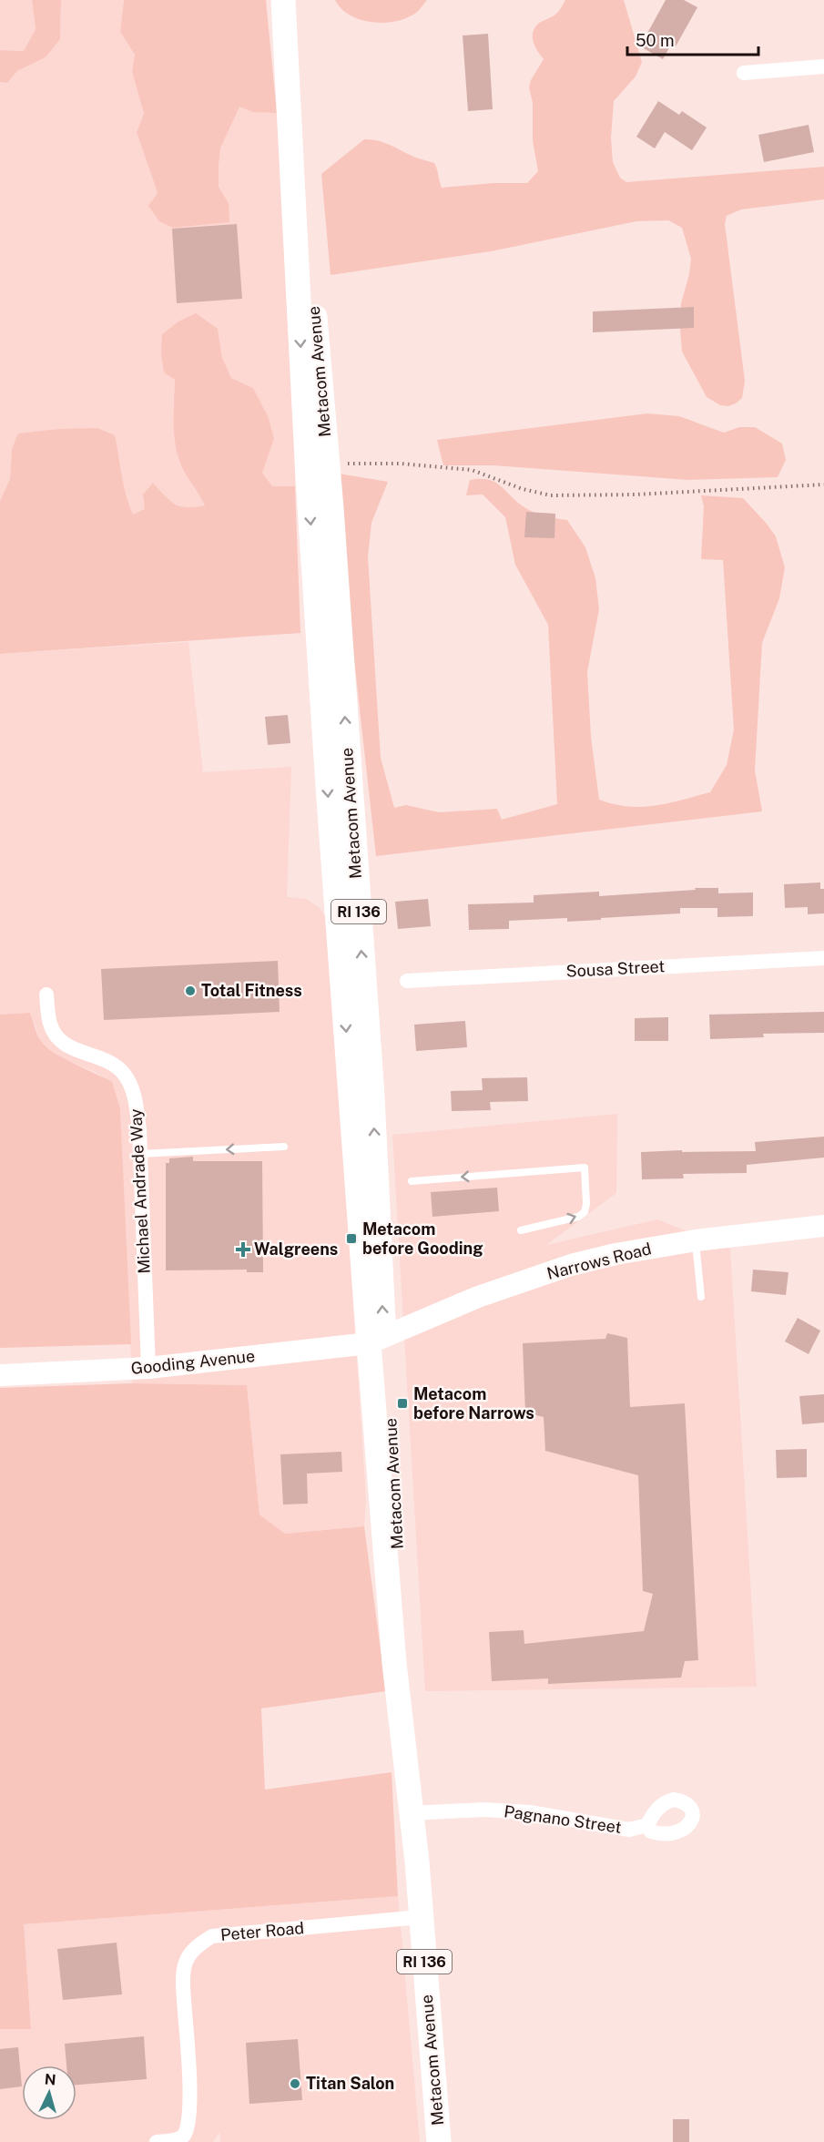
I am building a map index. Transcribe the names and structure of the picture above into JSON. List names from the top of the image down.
{
  "streets": {
    "main road": ["Metacom Avenue", "RI 136"],
    "street": [
      "Sousa Street",
      "Michael Andrade Way",
      "Narrows Road",
      "Gooding Avenue",
      "Pagnano Street",
      "Peter Road"
    ]
  },
  "crossings": [
    ["Metacom Avenue", "Narrows Road"],
    ["Metacom Avenue", "Gooding Avenue"],
    ["Metacom Avenue", "Pagnano Street"],
    ["Metacom Avenue", "Peter Road"],
    ["Michael Andrade Way", "Gooding Avenue"],
    ["Narrows Road", "Gooding Avenue"]
  ],
  "places": {
    "other": ["Total Fitness", "Titan Salon"],
    "transit": ["Metacom before Gooding", "Metacom before Narrows"],
    "health": ["Walgreens"]
  },
  "scale_bar": "50 m",
  "north": "top"
}
